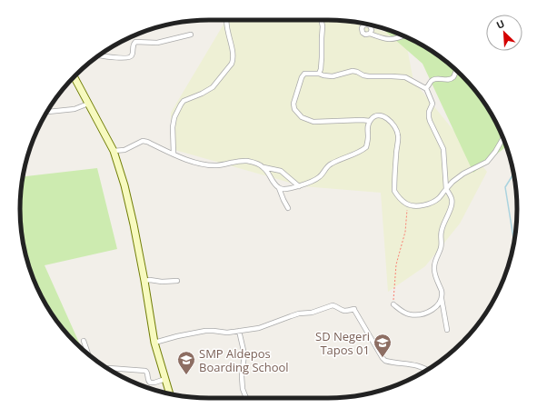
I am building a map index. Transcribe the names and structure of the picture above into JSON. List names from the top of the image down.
{
  "places": {
    "school or university": ["SD Negeri Tapos 01", "SMP Aldepos Boarding School"]
  },
  "north": "top left"
}
